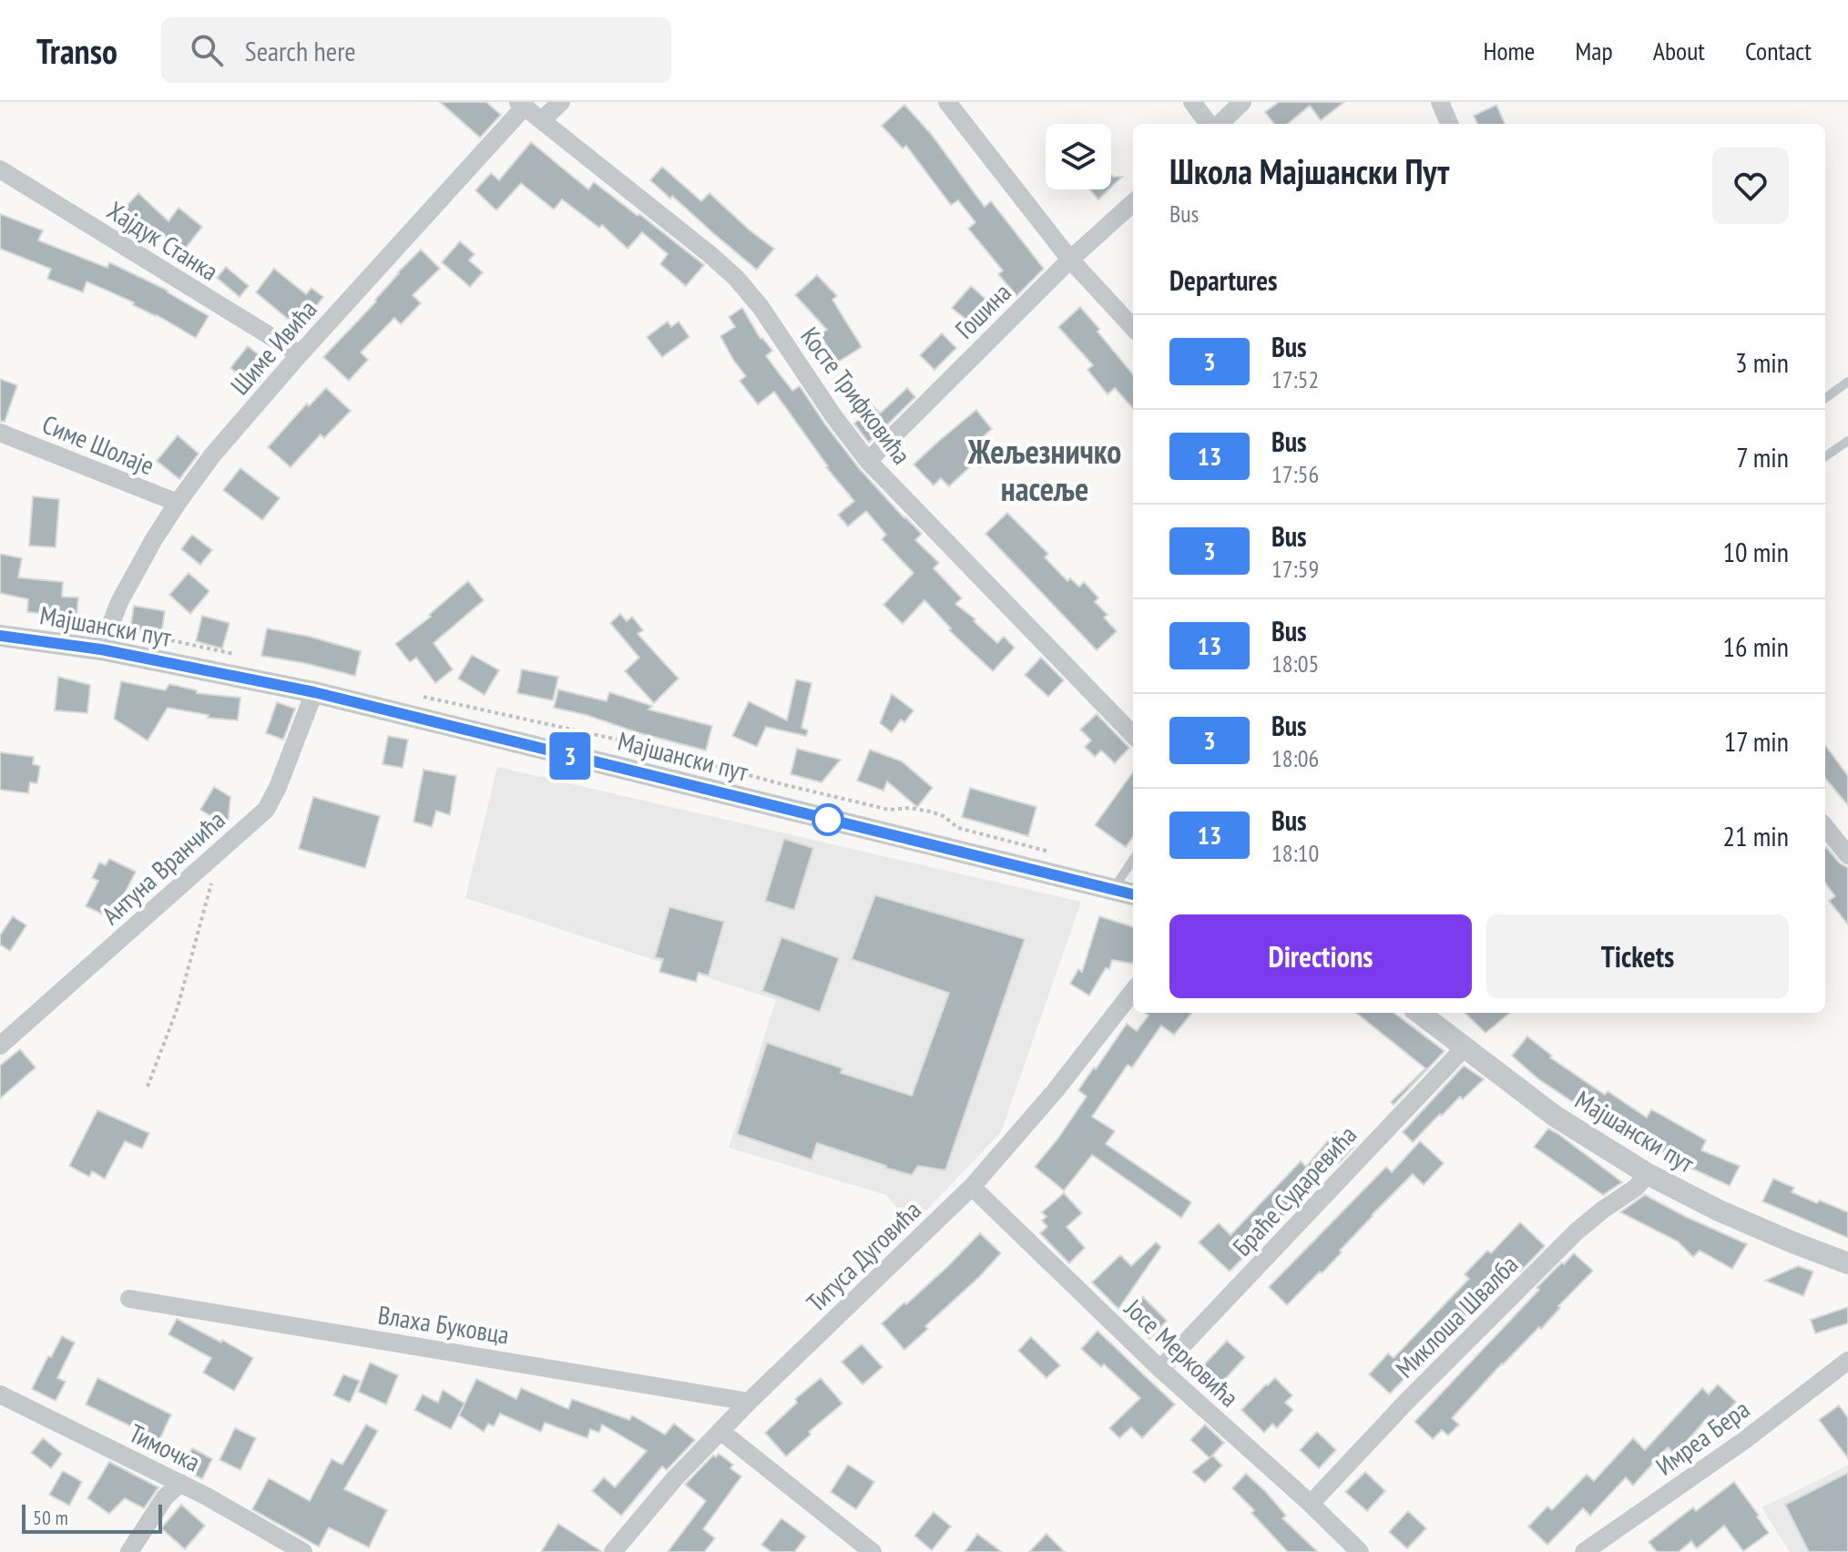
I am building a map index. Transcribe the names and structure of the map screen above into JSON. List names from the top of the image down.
{
  "streets": {
    "street": [
      "Хајдук Станка",
      "Гошина",
      "Шиме Ивића",
      "Косте Трифковића",
      "Симе Шолаје",
      "Мајшански пут",
      "Антуна Вранчића",
      "Браће Сударевића",
      "Титуса Дуговића",
      "Миклоша Швалба",
      "Влаха Буковца",
      "Јосе Мерковића",
      "Имреа Бера",
      "Тимочка"
    ]
  },
  "crossings": [
    ["Хајдук Станка", "Шиме Ивића"],
    ["Гошина", "Косте Трифковића"],
    ["Шиме Ивића", "Косте Трифковића"],
    ["Шиме Ивића", "Симе Шолаје"],
    ["Шиме Ивића", "Мајшански пут"],
    ["Мајшански пут", "Антуна Вранчића"],
    ["Мајшански пут", "Браће Сударевића"],
    ["Мајшански пут", "Миклоша Швалба"],
    ["Браће Сударевића", "Јосе Мерковића"],
    ["Титуса Дуговића", "Влаха Буковца"],
    ["Титуса Дуговића", "Јосе Мерковића"],
    ["Миклоша Швалба", "Јосе Мерковића"]
  ],
  "districts": ["Жељезничко насеље"],
  "lines": ["bus line 3"],
  "scale_bar": "50 m",
  "page": {
    "header": "Transo",
    "search": "Search here",
    "nav": [
      "Home",
      "Map",
      "About",
      "Contact"
    ],
    "on_map": "3",
    "heading": [
      ["Школа Мајшански Пут", "Bus"],
      "Departures"
    ],
    "list": [
      {
        "mark": "3",
        "name": "Bus",
        "note": "17:52",
        "value": "3 min"
      },
      {
        "mark": "13",
        "name": "Bus",
        "note": "17:56",
        "value": "7 min"
      },
      {
        "mark": "3",
        "name": "Bus",
        "note": "17:59",
        "value": "10 min"
      },
      {
        "mark": "13",
        "name": "Bus",
        "note": "18:05",
        "value": "16 min"
      },
      {
        "mark": "3",
        "name": "Bus",
        "note": "18:06",
        "value": "17 min"
      },
      {
        "mark": "13",
        "name": "Bus",
        "note": "18:10",
        "value": "21 min"
      }
    ],
    "buttons": ["Directions", "Tickets"],
    "scale": "50 m"
  }
}
